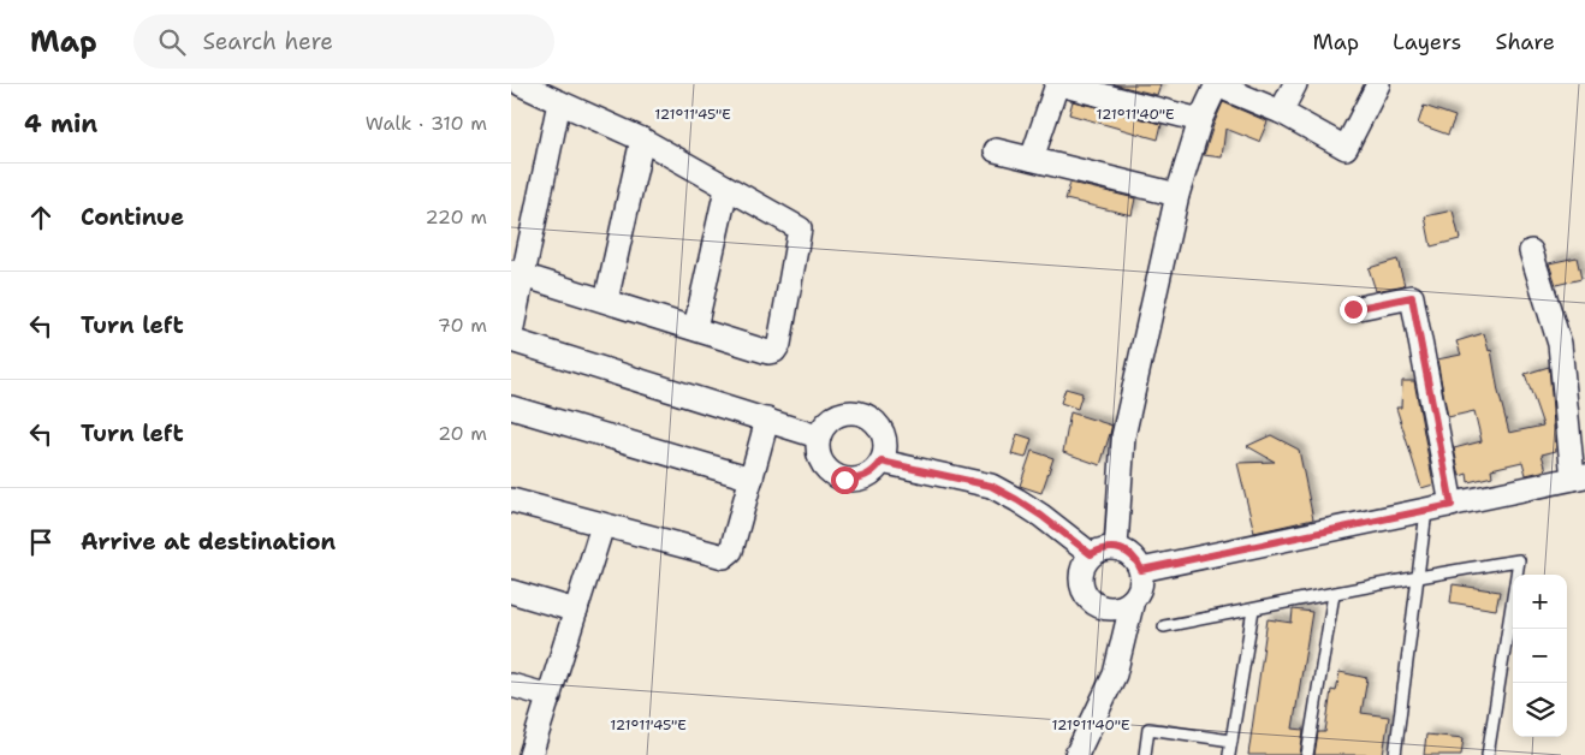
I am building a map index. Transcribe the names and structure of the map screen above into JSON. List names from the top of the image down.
{
  "page": {
    "header": "Map",
    "search": "Search here",
    "nav": ["Map", "Layers", "Share"],
    "heading": ["4 min", "Walk · 310 m"],
    "list": [
      ["Continue", "220 m"],
      ["Turn left", "70 m"],
      ["Turn left", "20 m"],
      "Arrive at destination"
    ],
    "map_buttons": ["+", "−"]
  },
  "coordinates": ["121°11'45\"E", "121°11'40\"E"]
}
